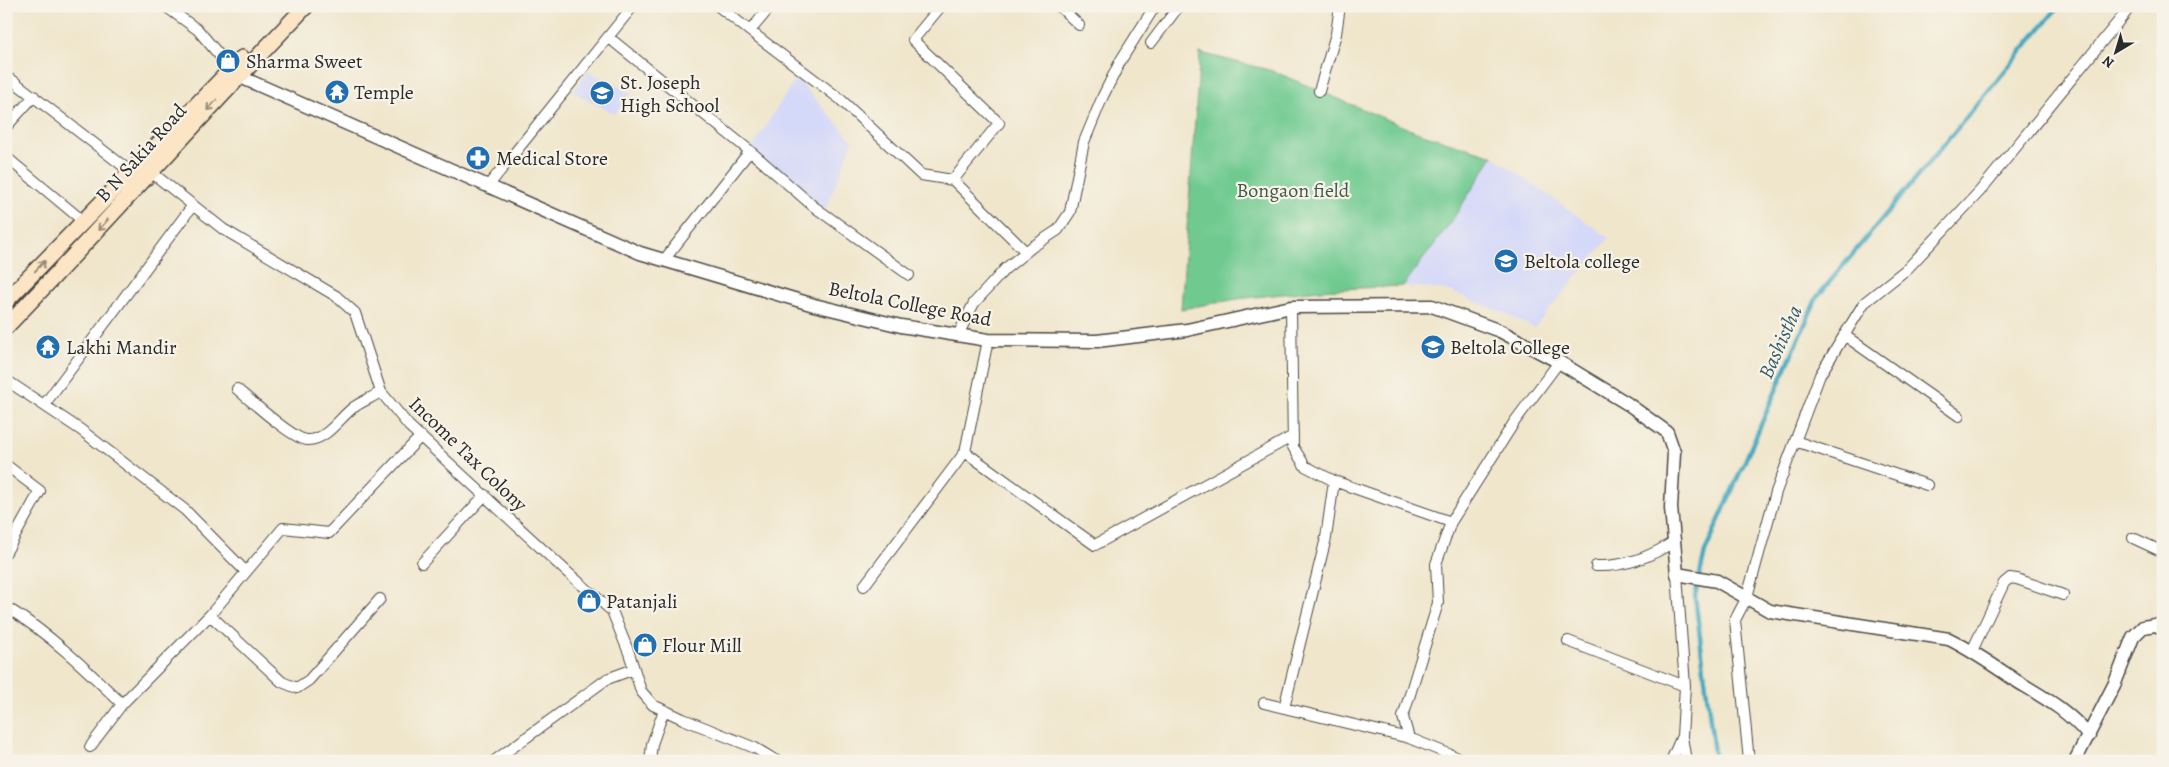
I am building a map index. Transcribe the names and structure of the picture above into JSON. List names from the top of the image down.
{
  "streets": {
    "main road": ["B N Sakia Road"],
    "street": ["Beltola College Road", "Income Tax Colony"]
  },
  "crossings": [
    ["B N Sakia Road", "Beltola College Road"],
    ["B N Sakia Road", "Income Tax Colony"]
  ],
  "water": ["Bashistha"],
  "parks": ["Bongaon field"],
  "places": {
    "shop": ["Sharma Sweet", "Patanjali", "Flour Mill"],
    "temple": ["Temple", "Lakhi Mandir"],
    "school or university": ["St. Joseph High School", "Beltola college", "Beltola College"],
    "pharmacy": ["Medical Store"]
  },
  "north": "bottom left"
}
